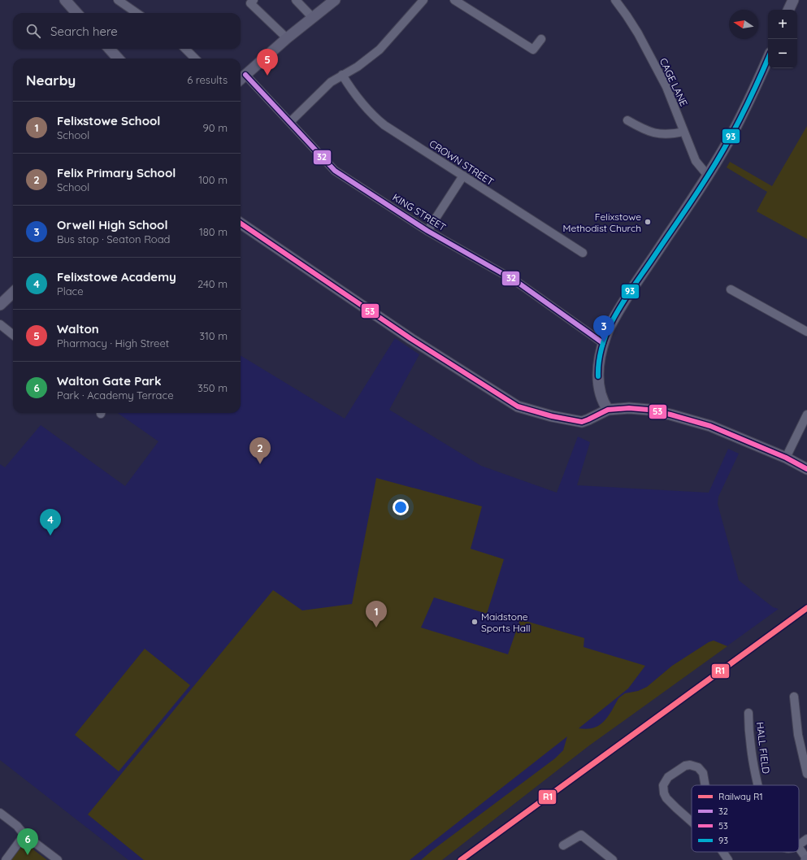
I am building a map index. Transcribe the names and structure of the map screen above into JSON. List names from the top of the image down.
{
  "streets": {
    "street": [
      "CAGE LANE",
      "CROWN STREET",
      "KING STREET",
      "HALL FIELD"
    ]
  },
  "places": ["Felixstowe Methodist Church", "Maidstone Sports Hall"],
  "lines": [
    "transit line 93",
    "transit line 32",
    "transit line 53",
    "rail line R1"
  ],
  "legend": [
    "Railway R1",
    "32",
    "53",
    "93"
  ],
  "north": "left",
  "page": {
    "map_buttons": ["+", "−"],
    "search": "Search here",
    "pins": [
      "5",
      "3",
      "2",
      "4",
      "1",
      "6"
    ],
    "heading": ["Nearby", "6 results"],
    "list": [
      {
        "mark": "1",
        "name": "Felixstowe School",
        "note": "School",
        "value": "90 m"
      },
      {
        "mark": "2",
        "name": "Felix Primary School",
        "note": "School",
        "value": "100 m"
      },
      {
        "mark": "3",
        "name": "Orwell High School",
        "note": "Bus stop · Seaton Road",
        "value": "180 m"
      },
      {
        "mark": "4",
        "name": "Felixstowe Academy",
        "note": "Place",
        "value": "240 m"
      },
      {
        "mark": "5",
        "name": "Walton",
        "note": "Pharmacy · High Street",
        "value": "310 m"
      },
      {
        "mark": "6",
        "name": "Walton Gate Park",
        "note": "Park · Academy Terrace",
        "value": "350 m"
      }
    ]
  }
}
